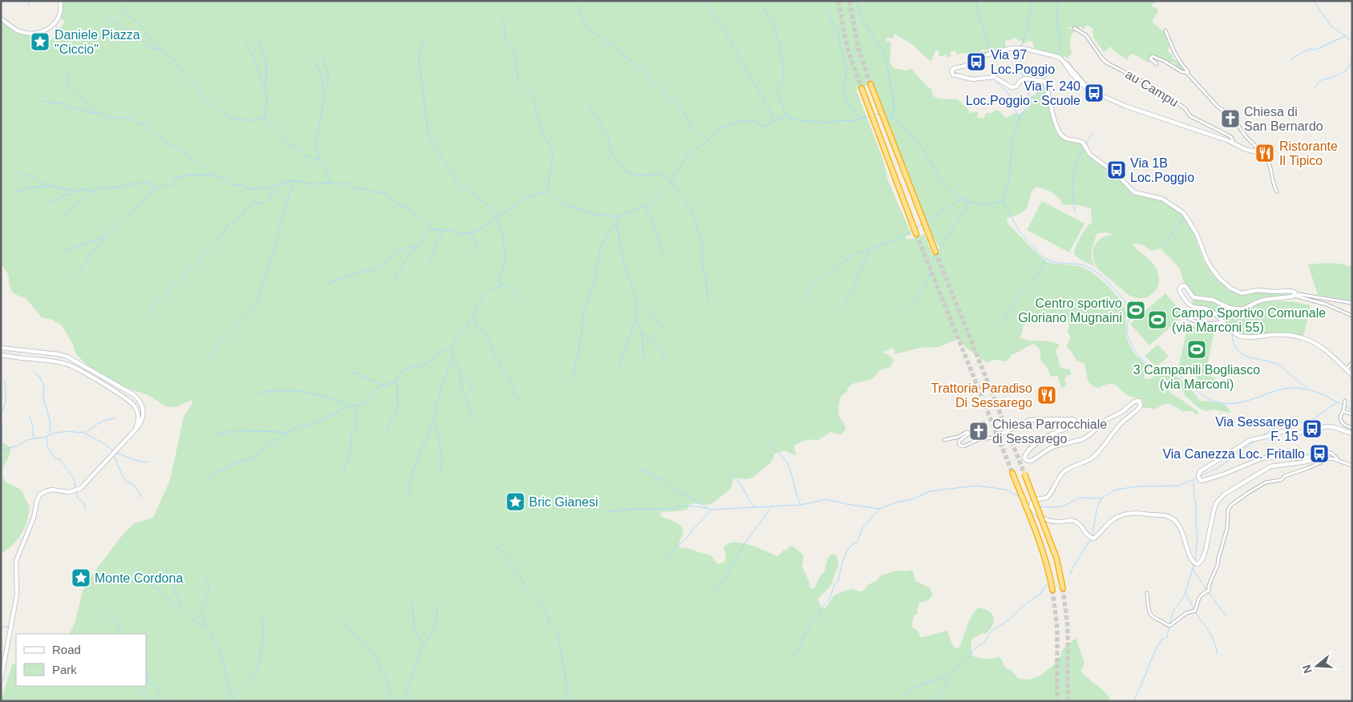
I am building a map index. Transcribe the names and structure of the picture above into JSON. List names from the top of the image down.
{
  "streets": {
    "street": ["au Campu"]
  },
  "places": {
    "place": ["Daniele Piazza \"Ciccio\"", "Bric Gianesi", "Monte Cordona"],
    "bus stop": [
      "Via 97 Loc.Poggio",
      "Via F. 240 Loc.Poggio - Scuole",
      "Via 1B Loc.Poggio",
      "Via Sessarego F. 15",
      "Via Canezza Loc. Fritallo"
    ],
    "church": ["Chiesa di San Bernardo", "Chiesa Parrocchiale di Sessarego"],
    "restaurant": ["Ristorante Il Tipico", "Trattoria Paradiso Di Sessarego"],
    "sports": ["Centro sportivo Gloriano Mugnaini", "Campo Sportivo Comunale (via Marconi 55)", "3 Campanili Bogliasco (via Marconi)"]
  },
  "legend": ["Road", "Park"],
  "north": "left"
}
